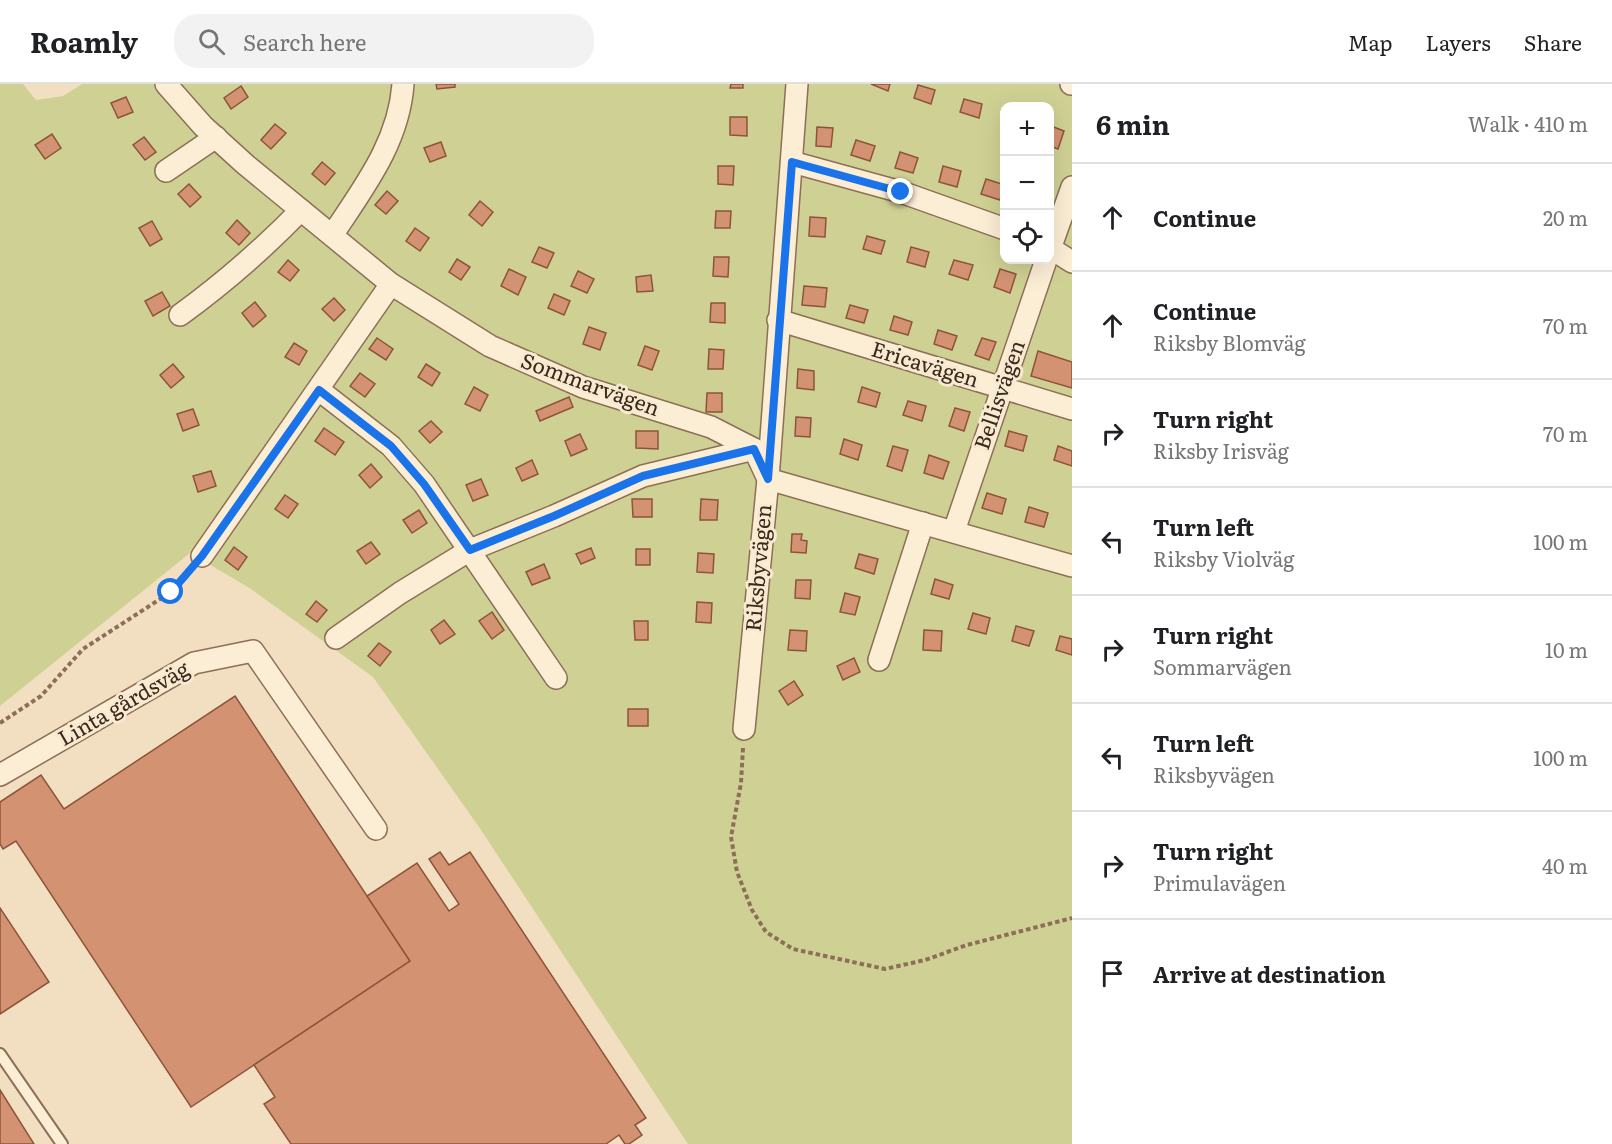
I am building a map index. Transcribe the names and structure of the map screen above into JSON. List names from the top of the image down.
{
  "streets": {
    "street": [
      "Ericavägen",
      "Sommarvägen",
      "Bellisvägen",
      "Riksbyvägen",
      "Linta gårdsväg"
    ]
  },
  "crossings": [
    ["Ericavägen", "Bellisvägen"],
    ["Ericavägen", "Riksbyvägen"]
  ],
  "page": {
    "header": "Roamly",
    "search": "Search here",
    "nav": ["Map", "Layers", "Share"],
    "heading": ["6 min", "Walk · 410 m"],
    "map_buttons": ["+", "−"],
    "list": [
      ["Continue", "20 m"],
      ["Continue", "Riksby Blomväg", "70 m"],
      ["Turn right", "Riksby Irisväg", "70 m"],
      ["Turn left", "Riksby Violväg", "100 m"],
      ["Turn right", "Sommarvägen", "10 m"],
      ["Turn left", "Riksbyvägen", "100 m"],
      ["Turn right", "Primulavägen", "40 m"],
      "Arrive at destination"
    ]
  }
}
